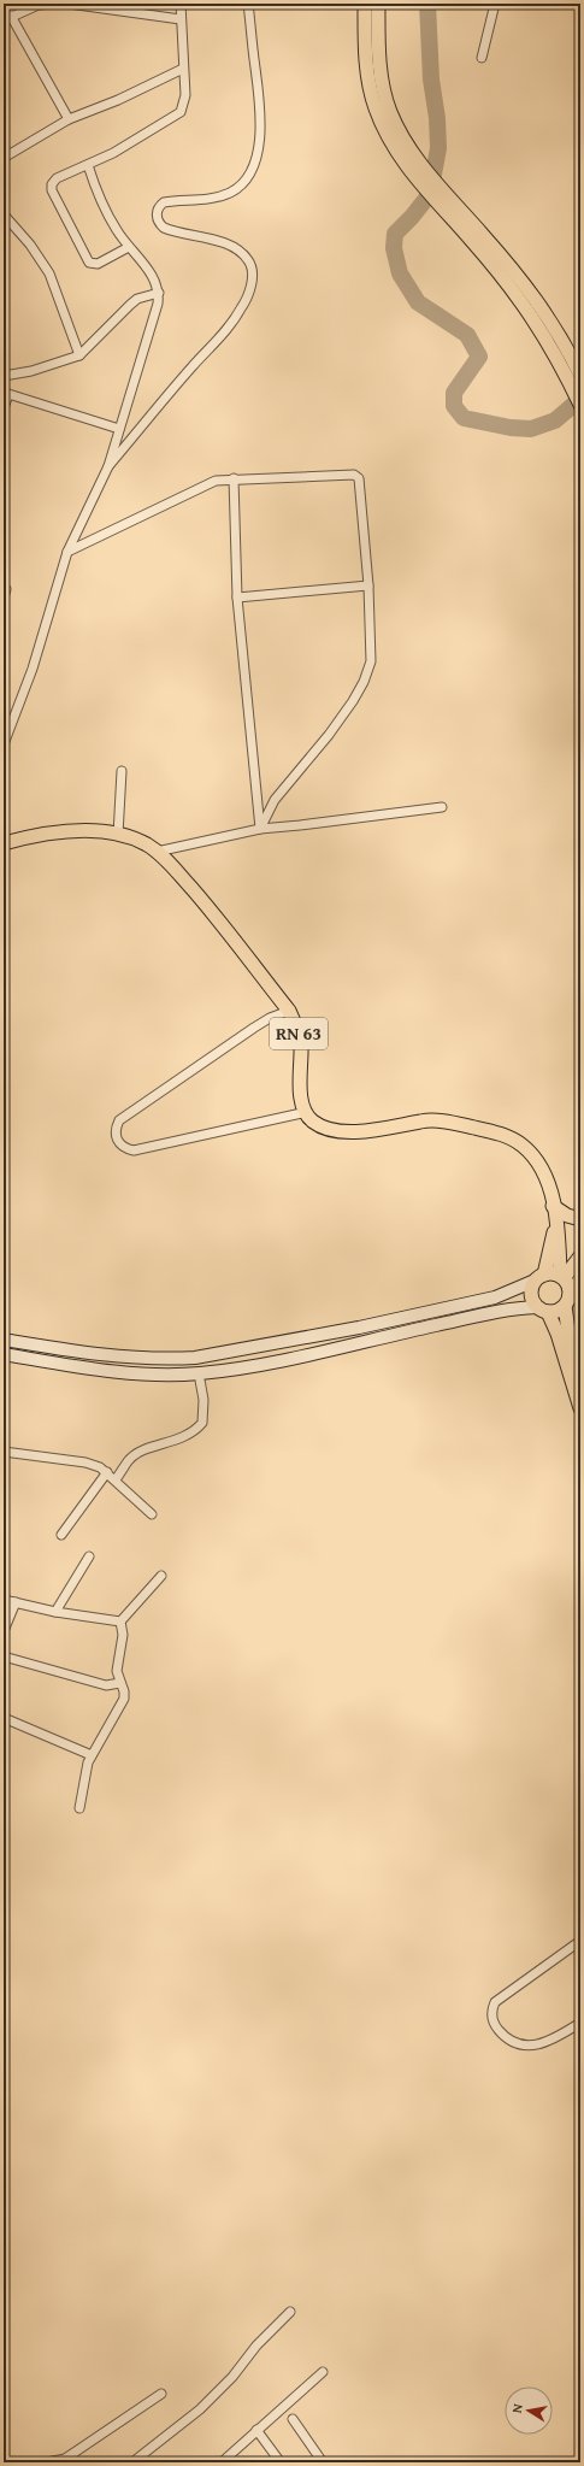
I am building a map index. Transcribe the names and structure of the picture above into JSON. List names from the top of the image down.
{
  "streets": {
    "main road": ["RN 63"]
  },
  "north": "left"
}
